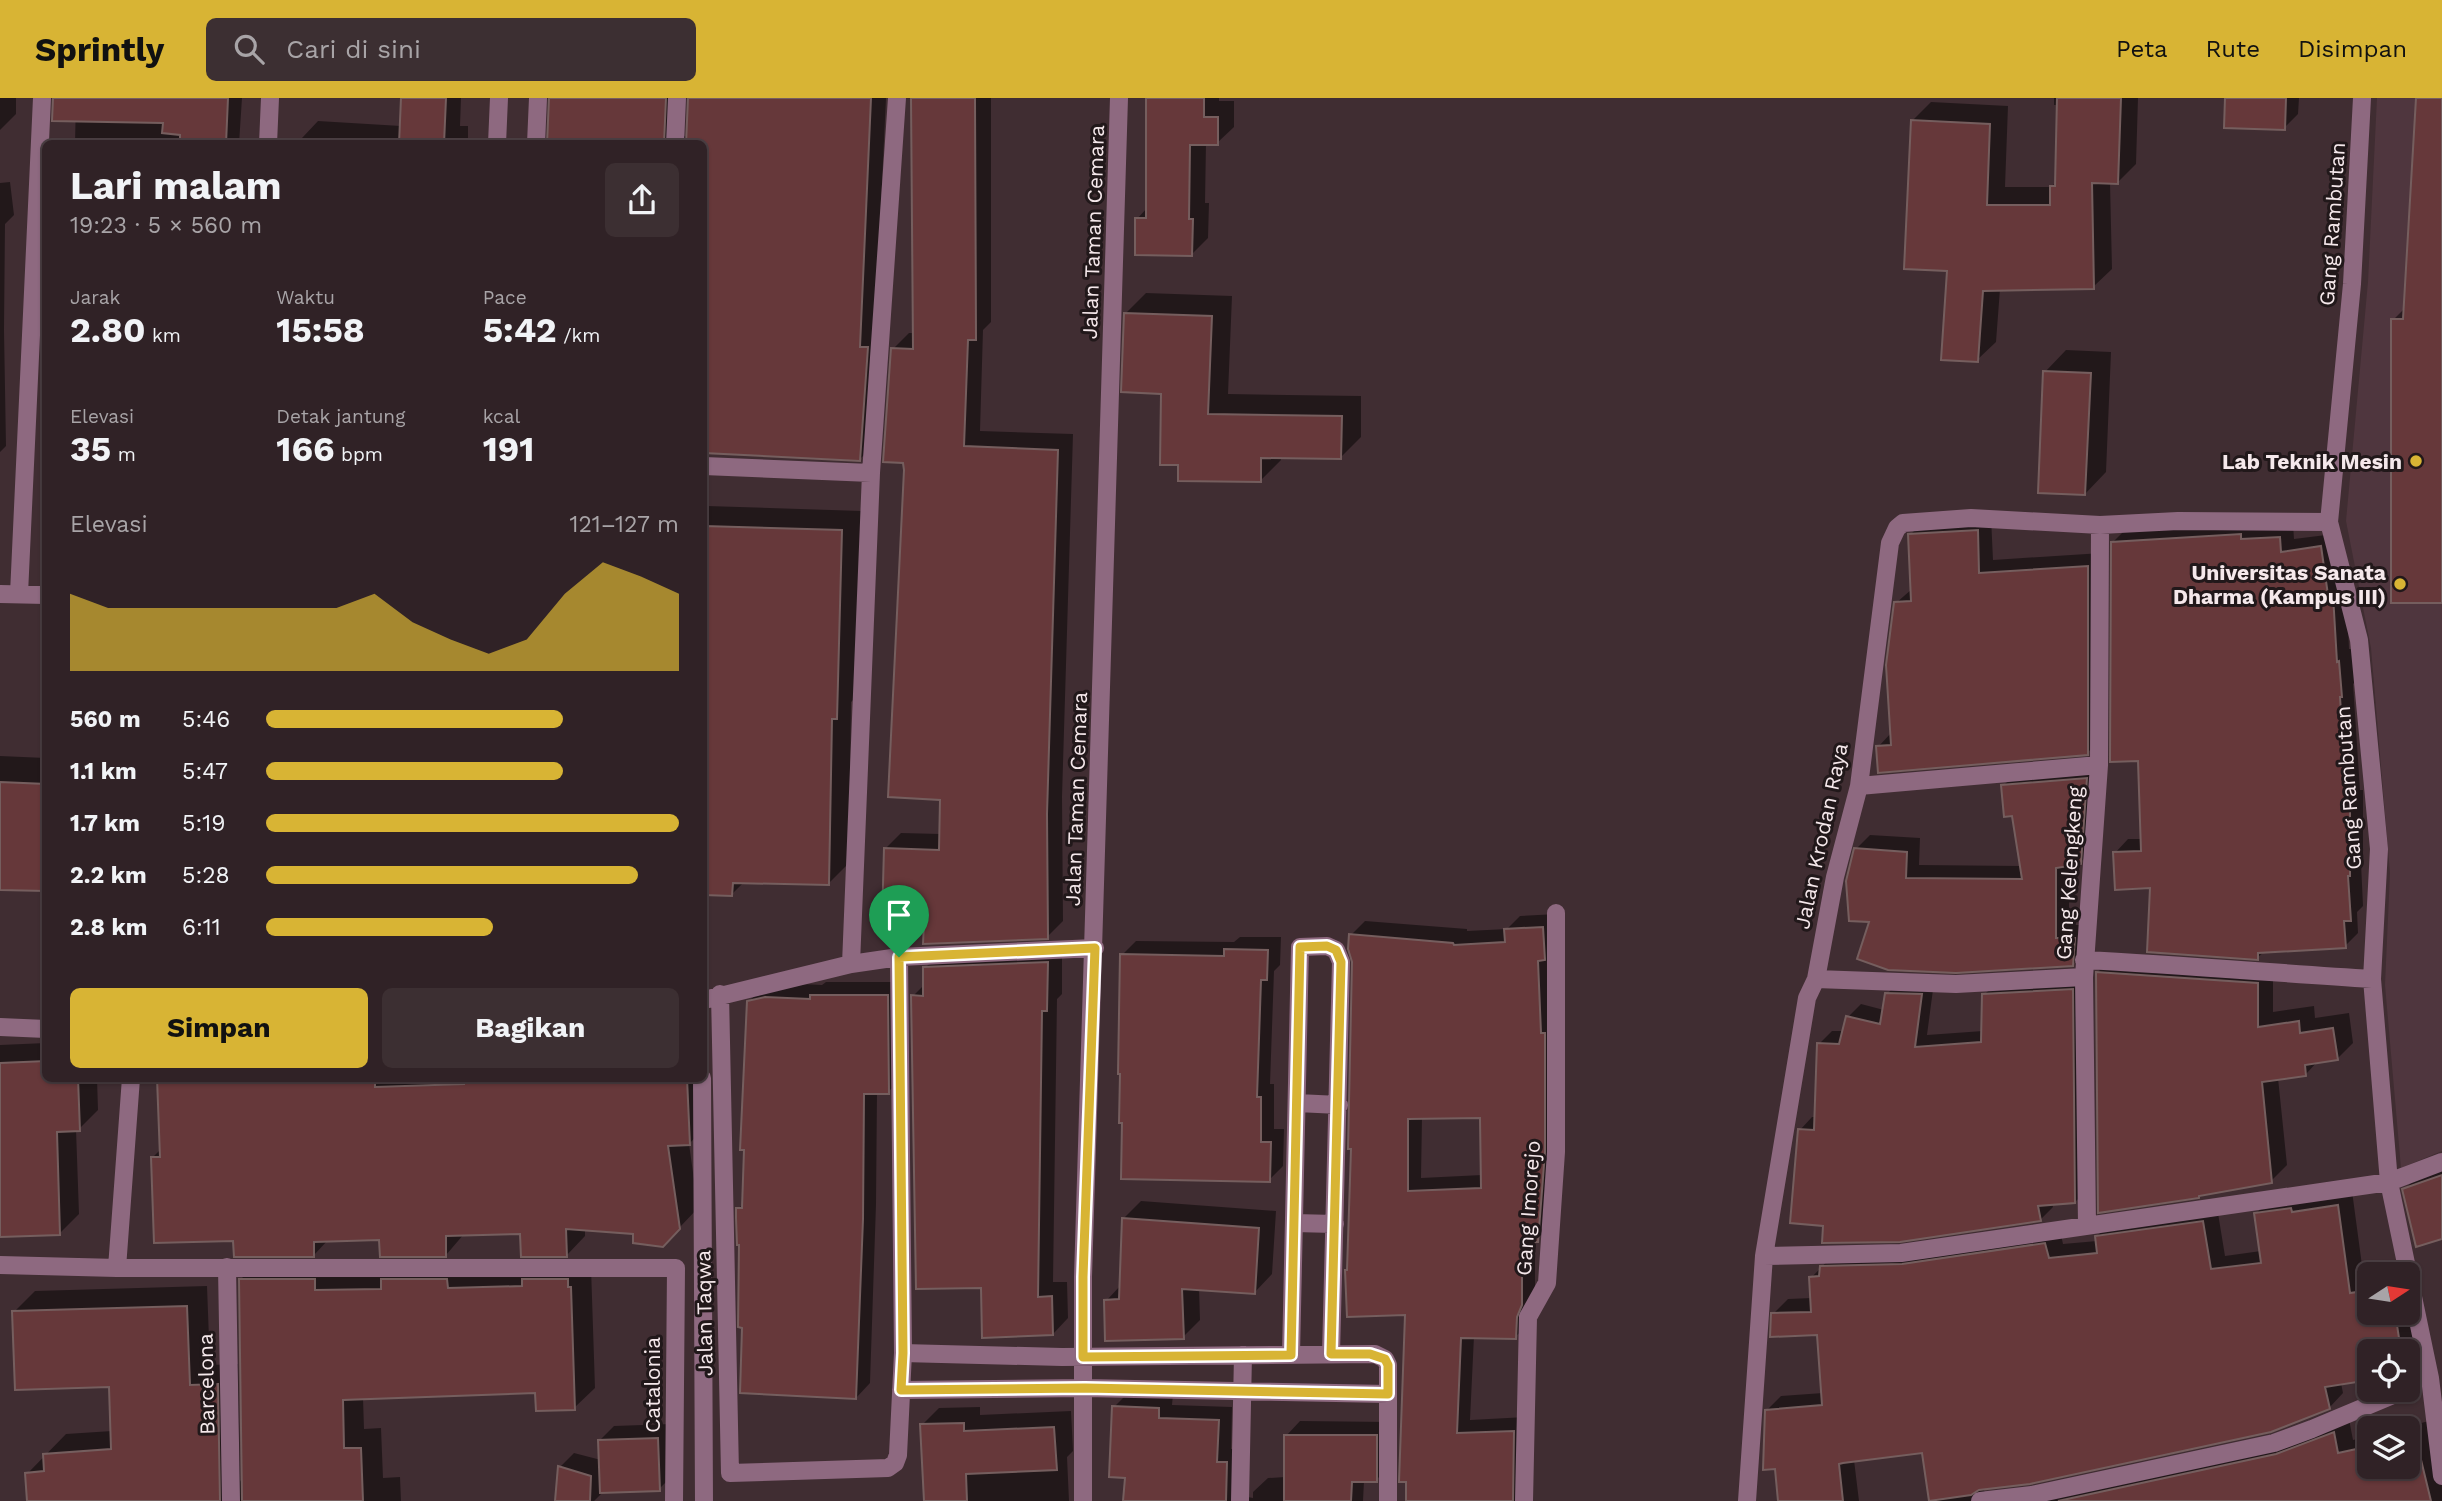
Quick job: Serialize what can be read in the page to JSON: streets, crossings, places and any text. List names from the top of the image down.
{
  "streets": {
    "street": [
      "Gang Rambutan",
      "Jalan Taman Cemara",
      "Jalan Krodan Raya",
      "Gang Kelengkeng",
      "Gang Imorejo",
      "Jalan Taqwa",
      "Barcelona",
      "Catalonia"
    ]
  },
  "crossings": [
    ["Gang Rambutan", "Jalan Krodan Raya"],
    ["Jalan Krodan Raya", "Gang Kelengkeng"],
    ["Barcelona", "Catalonia"]
  ],
  "places": ["Lab Teknik Mesin", "Universitas Sanata Dharma (Kampus III)"],
  "north": "right",
  "page": {
    "header": "Sprintly",
    "search": "Cari di sini",
    "nav": ["Peta", "Rute", "Disimpan"],
    "heading": ["Lari malam", "19:23 · 5 × 560 m"],
    "stats": [
      ["Jarak", "2.80 km"],
      ["Waktu", "15:58"],
      ["Pace", "5:42 /km"],
      ["Elevasi", "35 m"],
      ["Detak jantung", "166 bpm"],
      ["kcal", "191"]
    ],
    "chart": ["Elevasi", "121–127 m"],
    "list": [
      {
        "name": "560 m",
        "note": "5:46"
      },
      {
        "name": "1.1 km",
        "note": "5:47"
      },
      {
        "name": "1.7 km",
        "note": "5:19"
      },
      {
        "name": "2.2 km",
        "note": "5:28"
      },
      {
        "name": "2.8 km",
        "note": "6:11"
      }
    ],
    "buttons": ["Simpan", "Bagikan"]
  }
}
